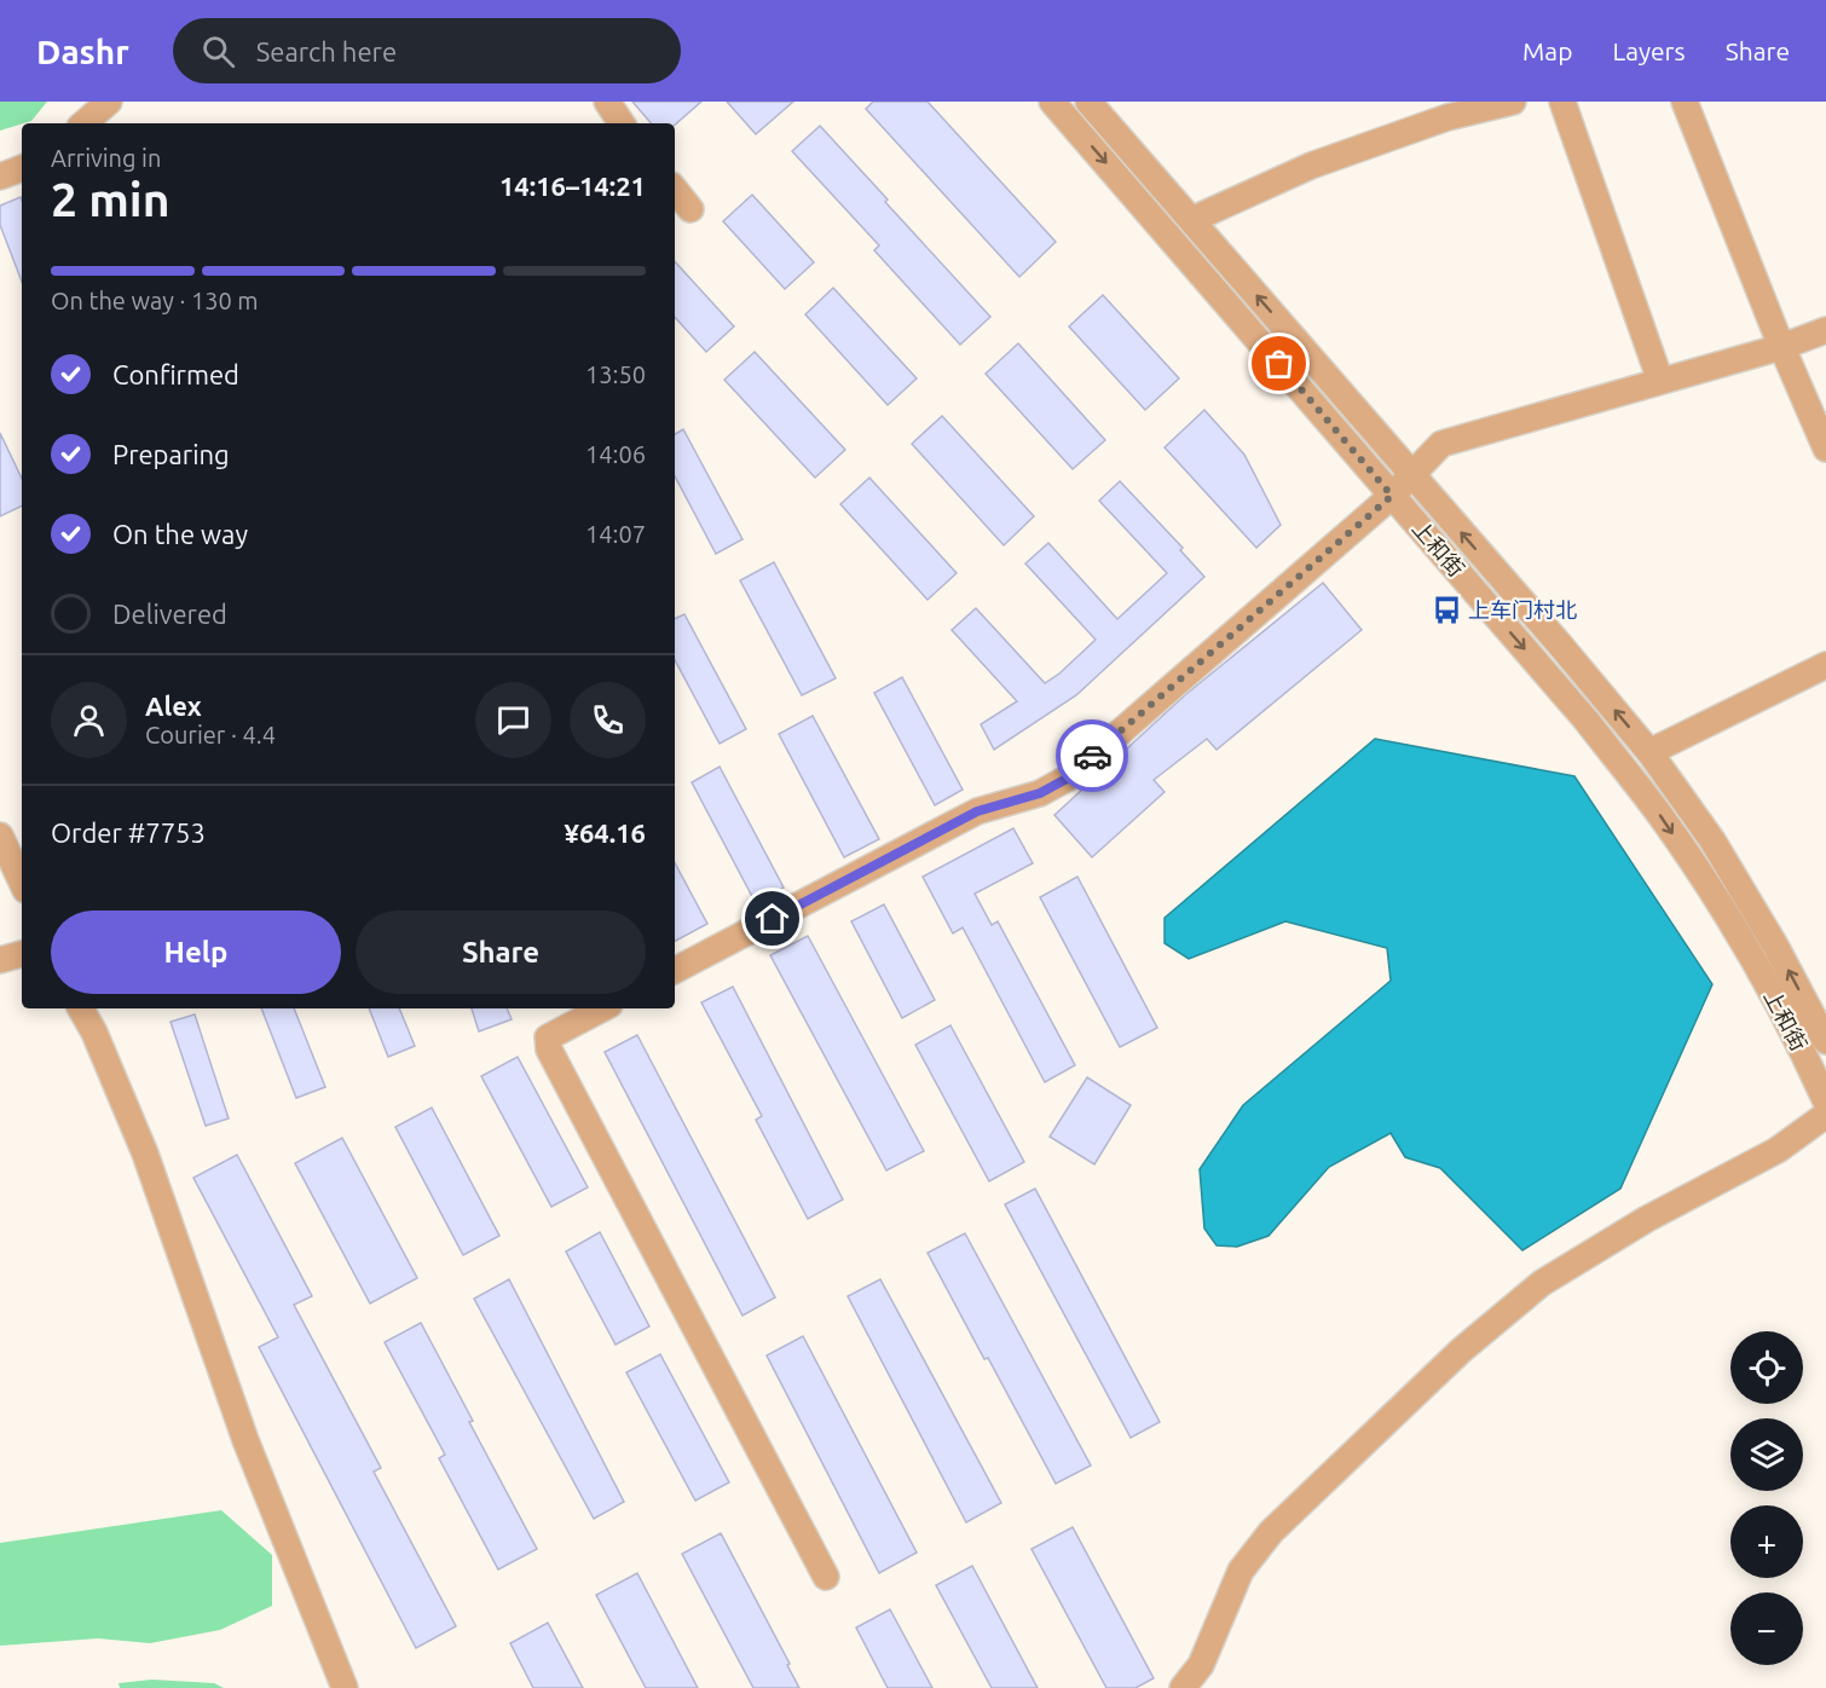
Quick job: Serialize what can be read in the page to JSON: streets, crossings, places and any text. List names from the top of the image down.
{
  "streets": {
    "street": ["上和街"]
  },
  "places": {
    "bus stop": ["上车门村北"]
  },
  "page": {
    "header": "Dashr",
    "search": "Search here",
    "nav": ["Map", "Layers", "Share"],
    "heading": ["2 min", "Arriving in", "14:16–14:21"],
    "panel": [
      "Alex",
      "Courier · 4.4",
      "Order #7753",
      "¥64.16"
    ],
    "bar": "On the way · 130 m",
    "list": [
      ["Confirmed", "13:50"],
      ["Preparing", "14:06"],
      ["On the way", "14:07"],
      "Delivered"
    ],
    "buttons": ["Help", "Share"],
    "map_buttons": ["+", "−"]
  }
}
